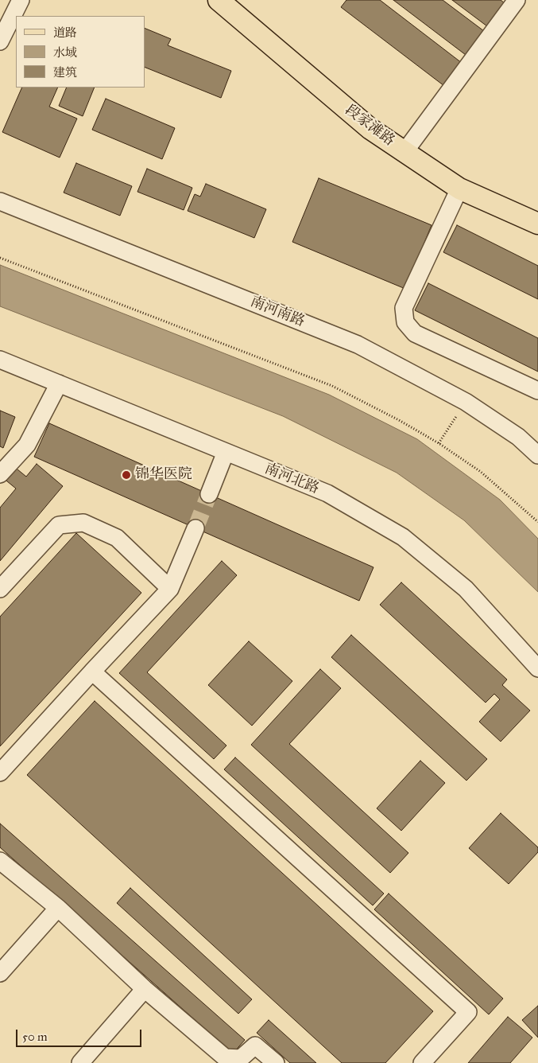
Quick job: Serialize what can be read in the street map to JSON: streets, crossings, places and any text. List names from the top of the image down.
{
  "streets": {
    "main road": ["段家滩路"],
    "street": ["南河南路", "南河北路"]
  },
  "places": ["锦华医院"],
  "legend": ["道路", "水域", "建筑"],
  "scale_bar": "50 m"
}
